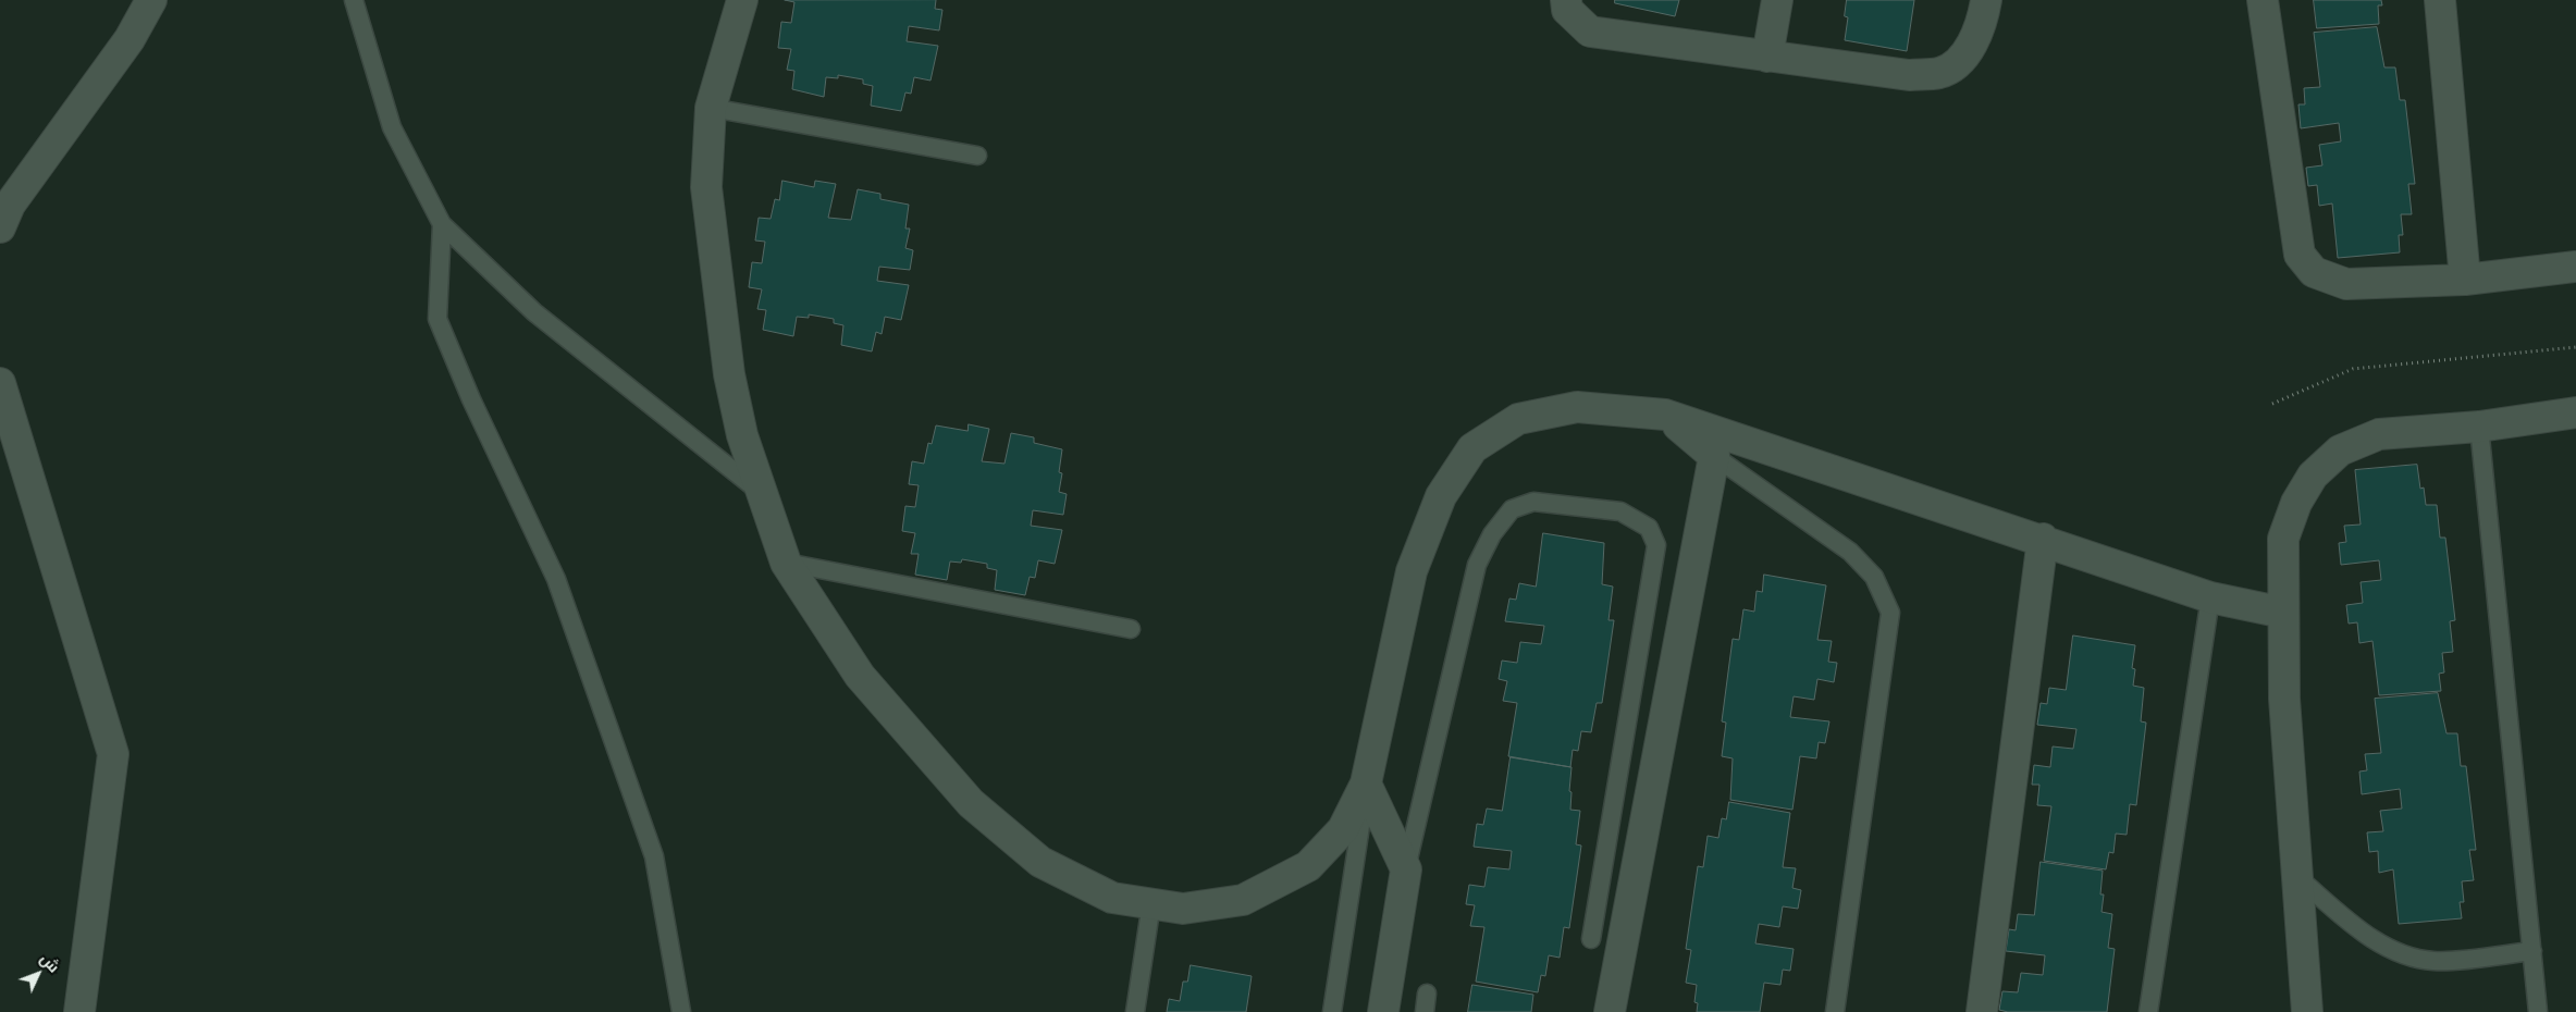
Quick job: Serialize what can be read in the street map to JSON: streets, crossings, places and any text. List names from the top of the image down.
{
  "north": "top right"
}
